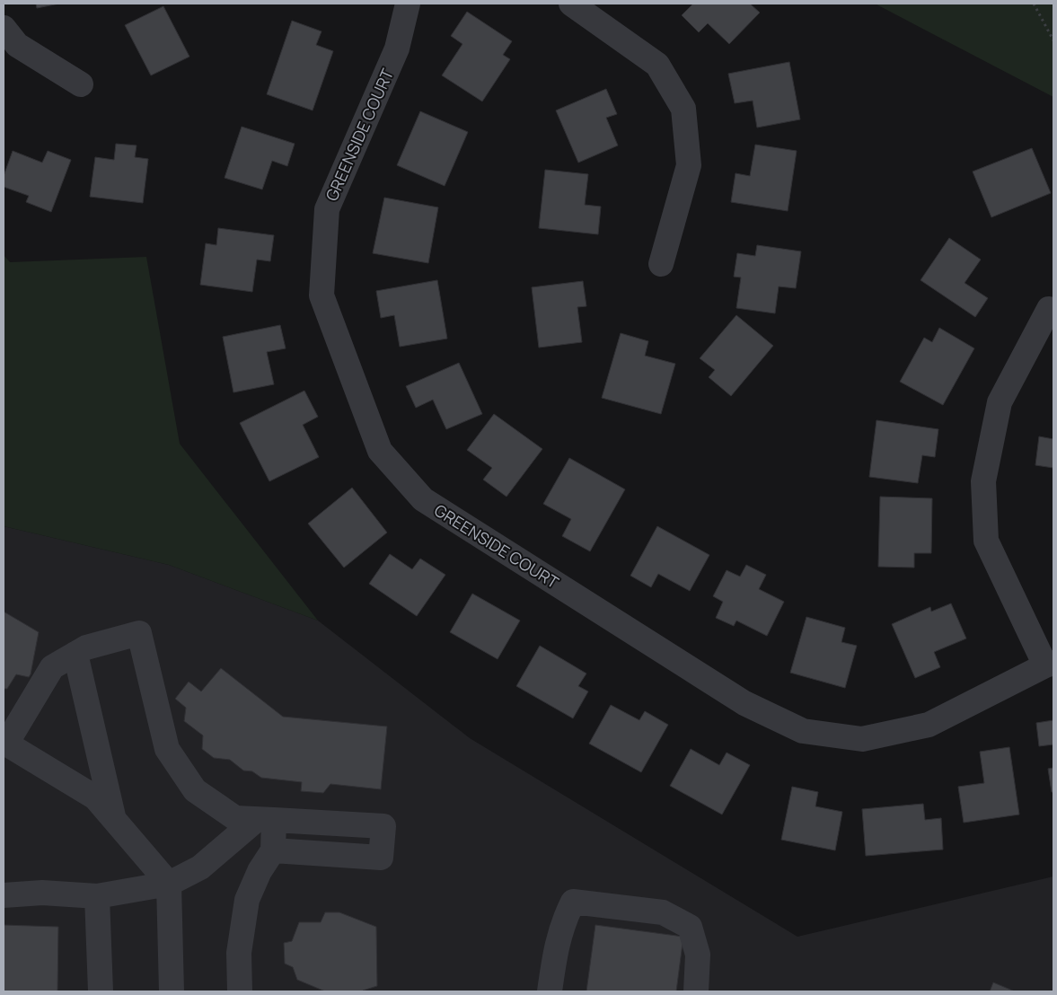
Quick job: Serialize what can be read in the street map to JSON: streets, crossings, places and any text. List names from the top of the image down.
{
  "streets": {
    "street": ["GREENSIDE COURT"]
  }
}
